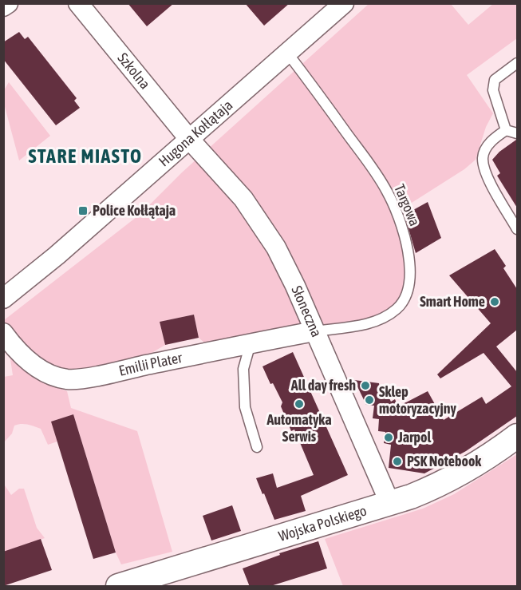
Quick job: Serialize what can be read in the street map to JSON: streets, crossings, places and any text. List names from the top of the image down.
{
  "streets": {
    "street": [
      "Szkolna",
      "Hugona Kołłątaja",
      "Słoneczna",
      "Emilii Plater",
      "Wojska Polskiego"
    ],
    "lane": ["Targowa"]
  },
  "crossings": [
    ["Szkolna", "Hugona Kołłątaja"],
    ["Szkolna", "Słoneczna"],
    ["Hugona Kołłątaja", "Targowa"],
    ["Hugona Kołłątaja", "Słoneczna"],
    ["Targowa", "Słoneczna"],
    ["Targowa", "Emilii Plater"],
    ["Słoneczna", "Emilii Plater"],
    ["Słoneczna", "Wojska Polskiego"]
  ],
  "districts": ["STARE MIASTO"],
  "places": {
    "transit": ["Police Kołłątaja"],
    "other": [
      "Smart Home",
      "All day fresh",
      "Sklep motoryzacyjny",
      "Automatyka Serwis",
      "Jarpol",
      "PSK Notebook"
    ]
  }
}
